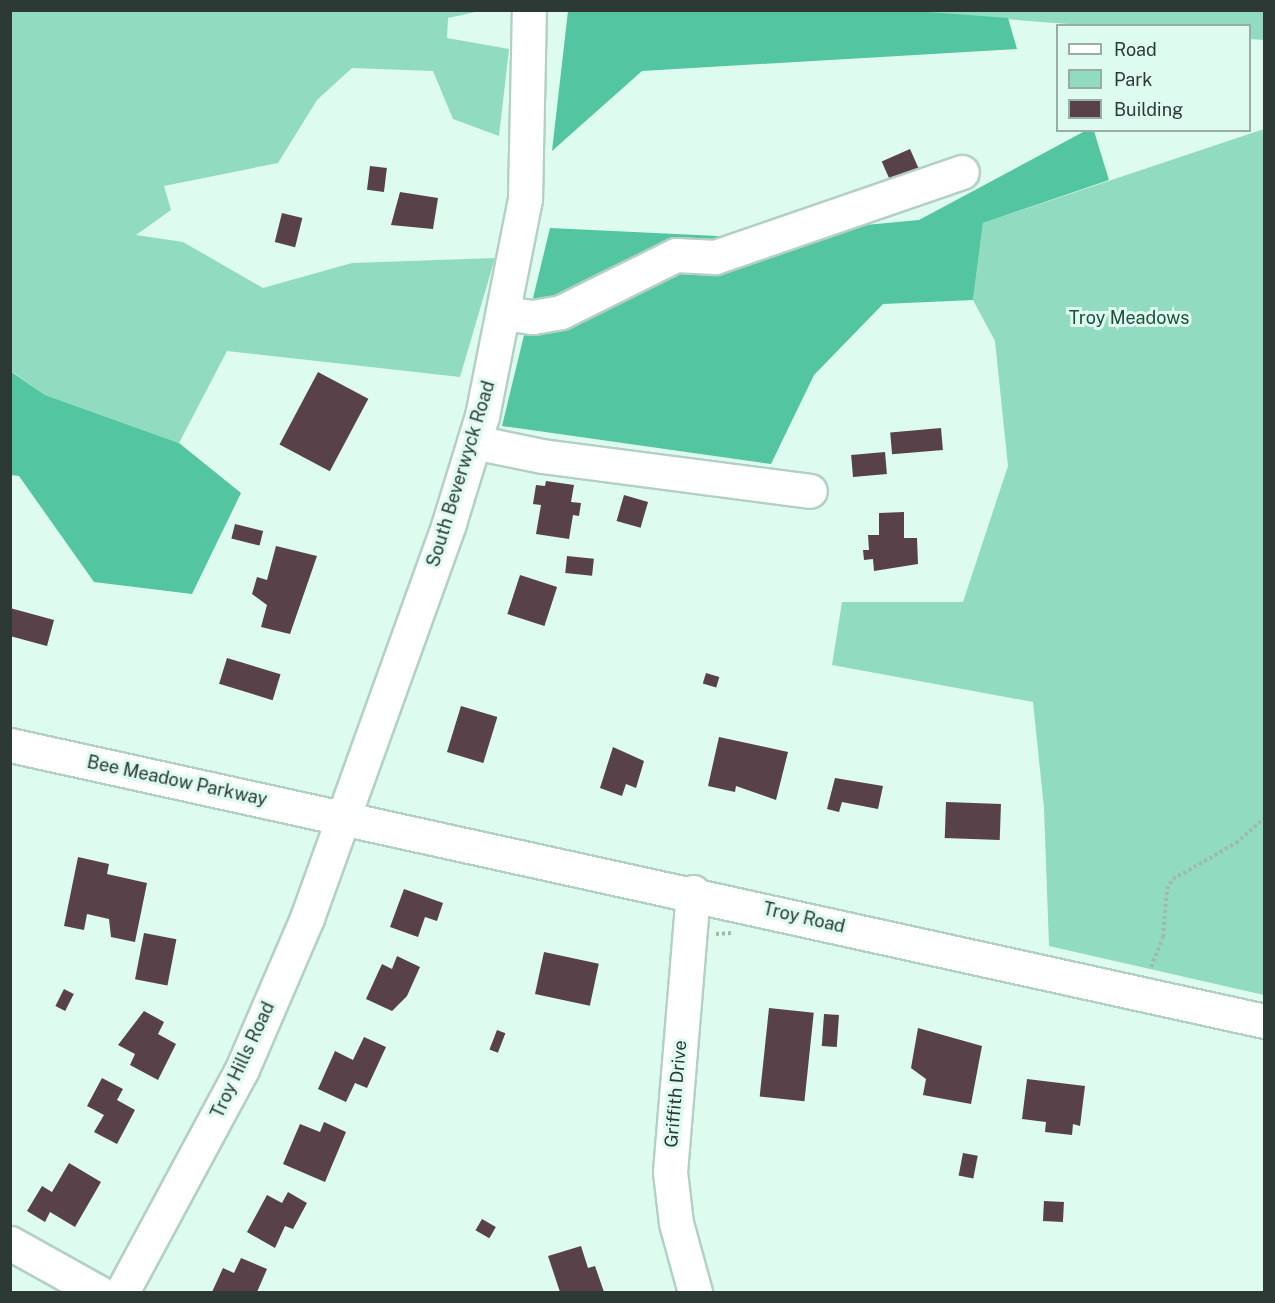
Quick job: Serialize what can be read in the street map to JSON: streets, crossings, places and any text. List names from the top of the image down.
{
  "streets": {
    "street": [
      "South Beverwyck Road",
      "Bee Meadow Parkway",
      "Troy Road",
      "Troy Hills Road",
      "Griffith Drive"
    ]
  },
  "crossings": [
    ["South Beverwyck Road", "Bee Meadow Parkway"],
    ["South Beverwyck Road", "Troy Road"],
    ["South Beverwyck Road", "Troy Hills Road"],
    ["Bee Meadow Parkway", "Troy Road"],
    ["Bee Meadow Parkway", "Troy Hills Road"],
    ["Troy Road", "Troy Hills Road"],
    ["Troy Road", "Griffith Drive"]
  ],
  "parks": ["Troy Meadows"],
  "legend": ["Road", "Park", "Building"]
}
